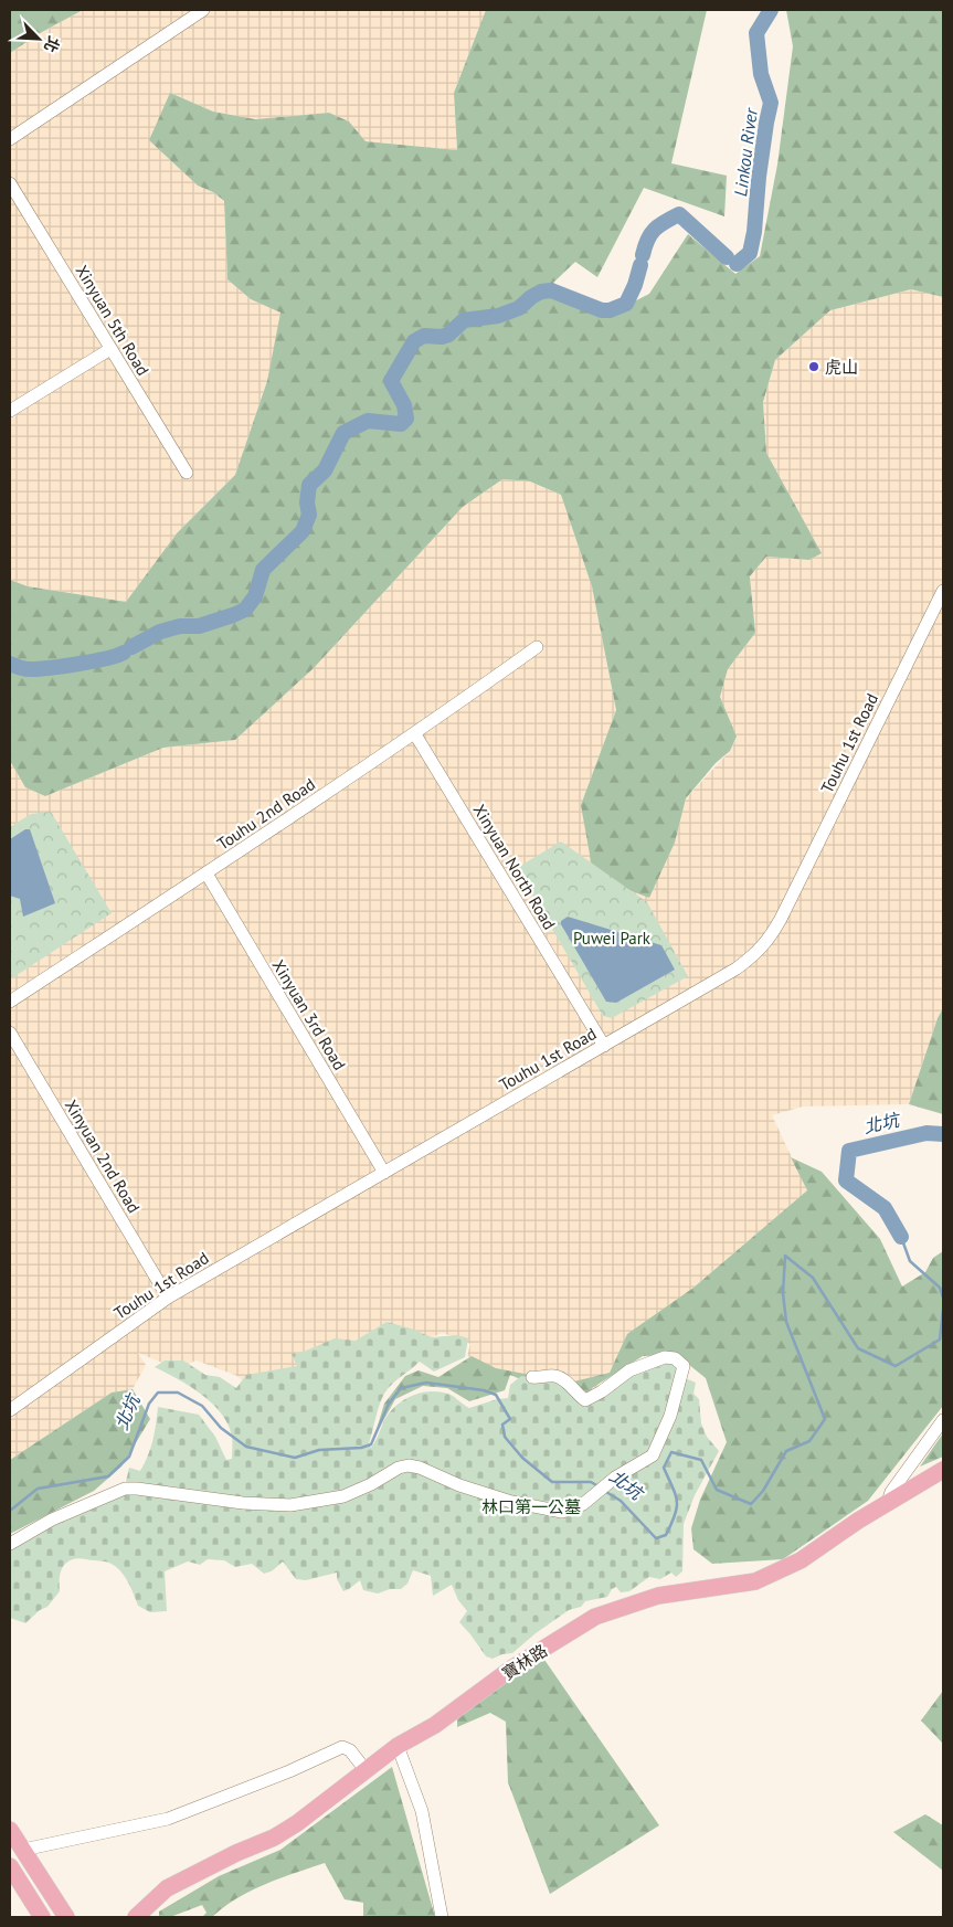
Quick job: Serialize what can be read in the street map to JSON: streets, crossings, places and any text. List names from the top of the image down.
{
  "streets": {
    "main road": ["寶林路"],
    "street": [
      "Xinyuan 5th Road",
      "Touhu 1st Road",
      "Touhu 2nd Road",
      "Xinyuan North Road",
      "Xinyuan 3rd Road",
      "Xinyuan 2nd Road"
    ]
  },
  "crossings": [
    ["Touhu 1st Road", "Xinyuan North Road"],
    ["Touhu 1st Road", "Xinyuan 3rd Road"],
    ["Touhu 1st Road", "Xinyuan 2nd Road"],
    ["Touhu 2nd Road", "Xinyuan North Road"],
    ["Touhu 2nd Road", "Xinyuan 3rd Road"]
  ],
  "water": ["Linkou River", "北坑"],
  "parks": ["Puwei Park", "林口第一公墓"],
  "places": ["虎山"],
  "north": "bottom right"
}
